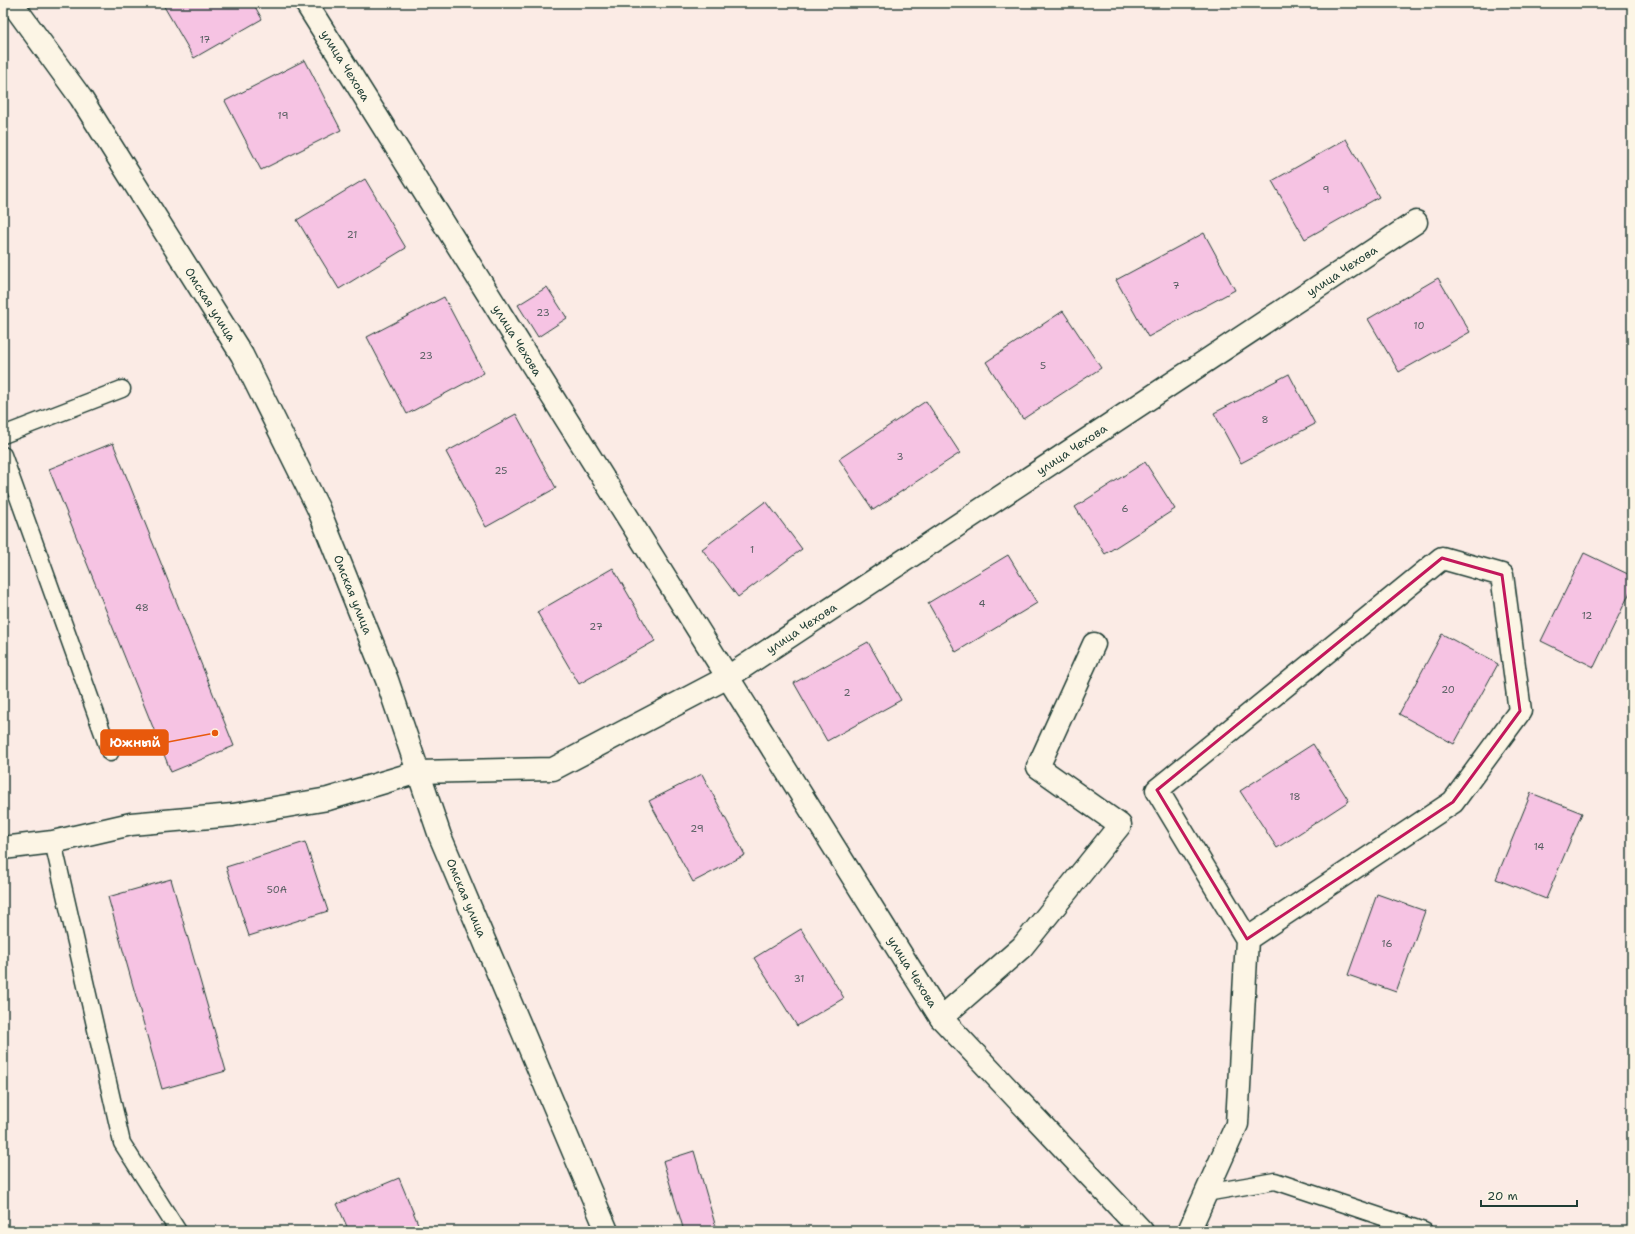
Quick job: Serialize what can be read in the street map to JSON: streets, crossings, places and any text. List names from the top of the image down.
{
  "streets": {
    "street": ["улица Чехова", "Омская улица"]
  },
  "places": ["Южный"],
  "house_numbers": [
    "17",
    "19",
    "9",
    "21",
    "7",
    "23",
    "10",
    "23",
    "5",
    "8",
    "3",
    "25",
    "6",
    "1",
    "4",
    "48",
    "12",
    "27",
    "20",
    "2",
    "18",
    "29",
    "14",
    "50А",
    "16",
    "31"
  ],
  "scale_bar": "20 m"
}
